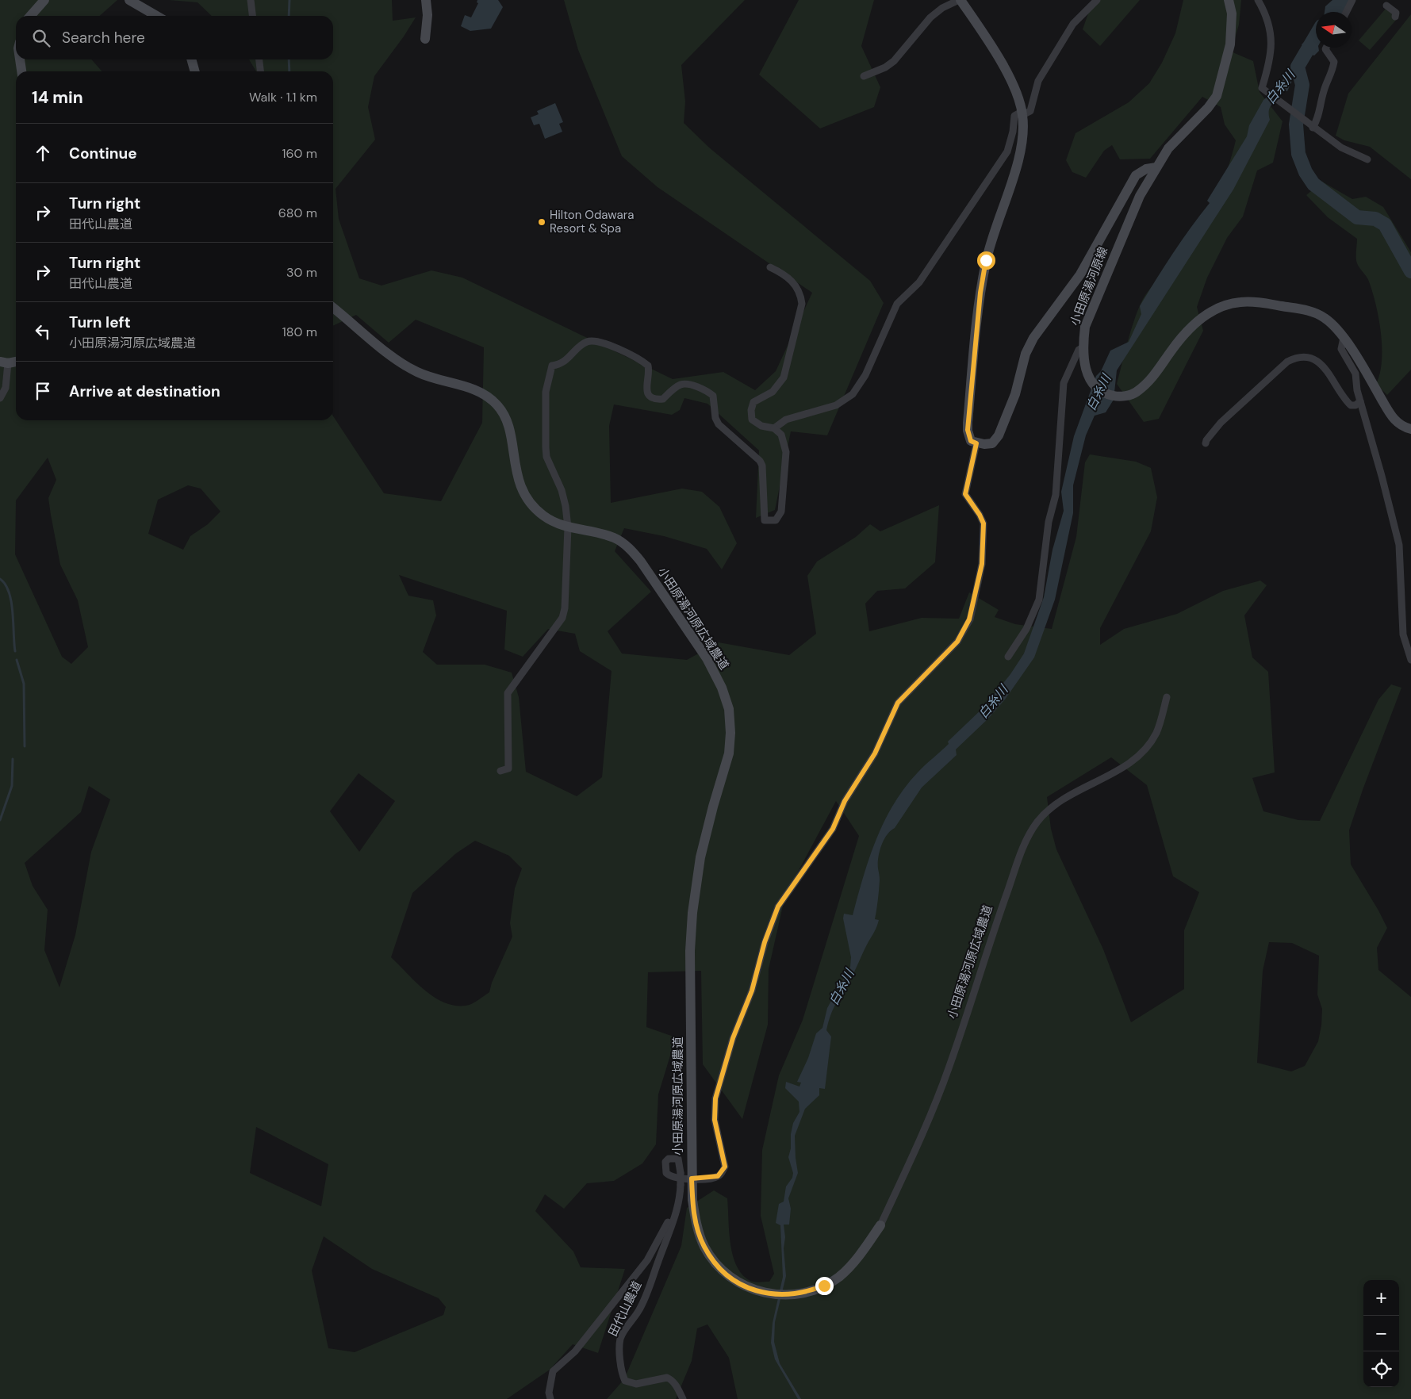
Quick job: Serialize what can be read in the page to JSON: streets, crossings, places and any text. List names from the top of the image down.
{
  "streets": {
    "street": ["小田原湯河原線", "小田原湯河原広域農道", "田代山農道"]
  },
  "crossings": [
    ["小田原湯河原広域農道", "田代山農道"]
  ],
  "water": ["白糸川"],
  "places": ["Hilton Odawara Resort & Spa"],
  "north": "left",
  "page": {
    "search": "Search here",
    "heading": ["14 min", "Walk · 1.1 km"],
    "list": [
      ["Continue", "160 m"],
      ["Turn right", "田代山農道", "680 m"],
      ["Turn right", "田代山農道", "30 m"],
      ["Turn left", "小田原湯河原広域農道", "180 m"],
      "Arrive at destination"
    ],
    "map_buttons": ["+", "−"]
  }
}
